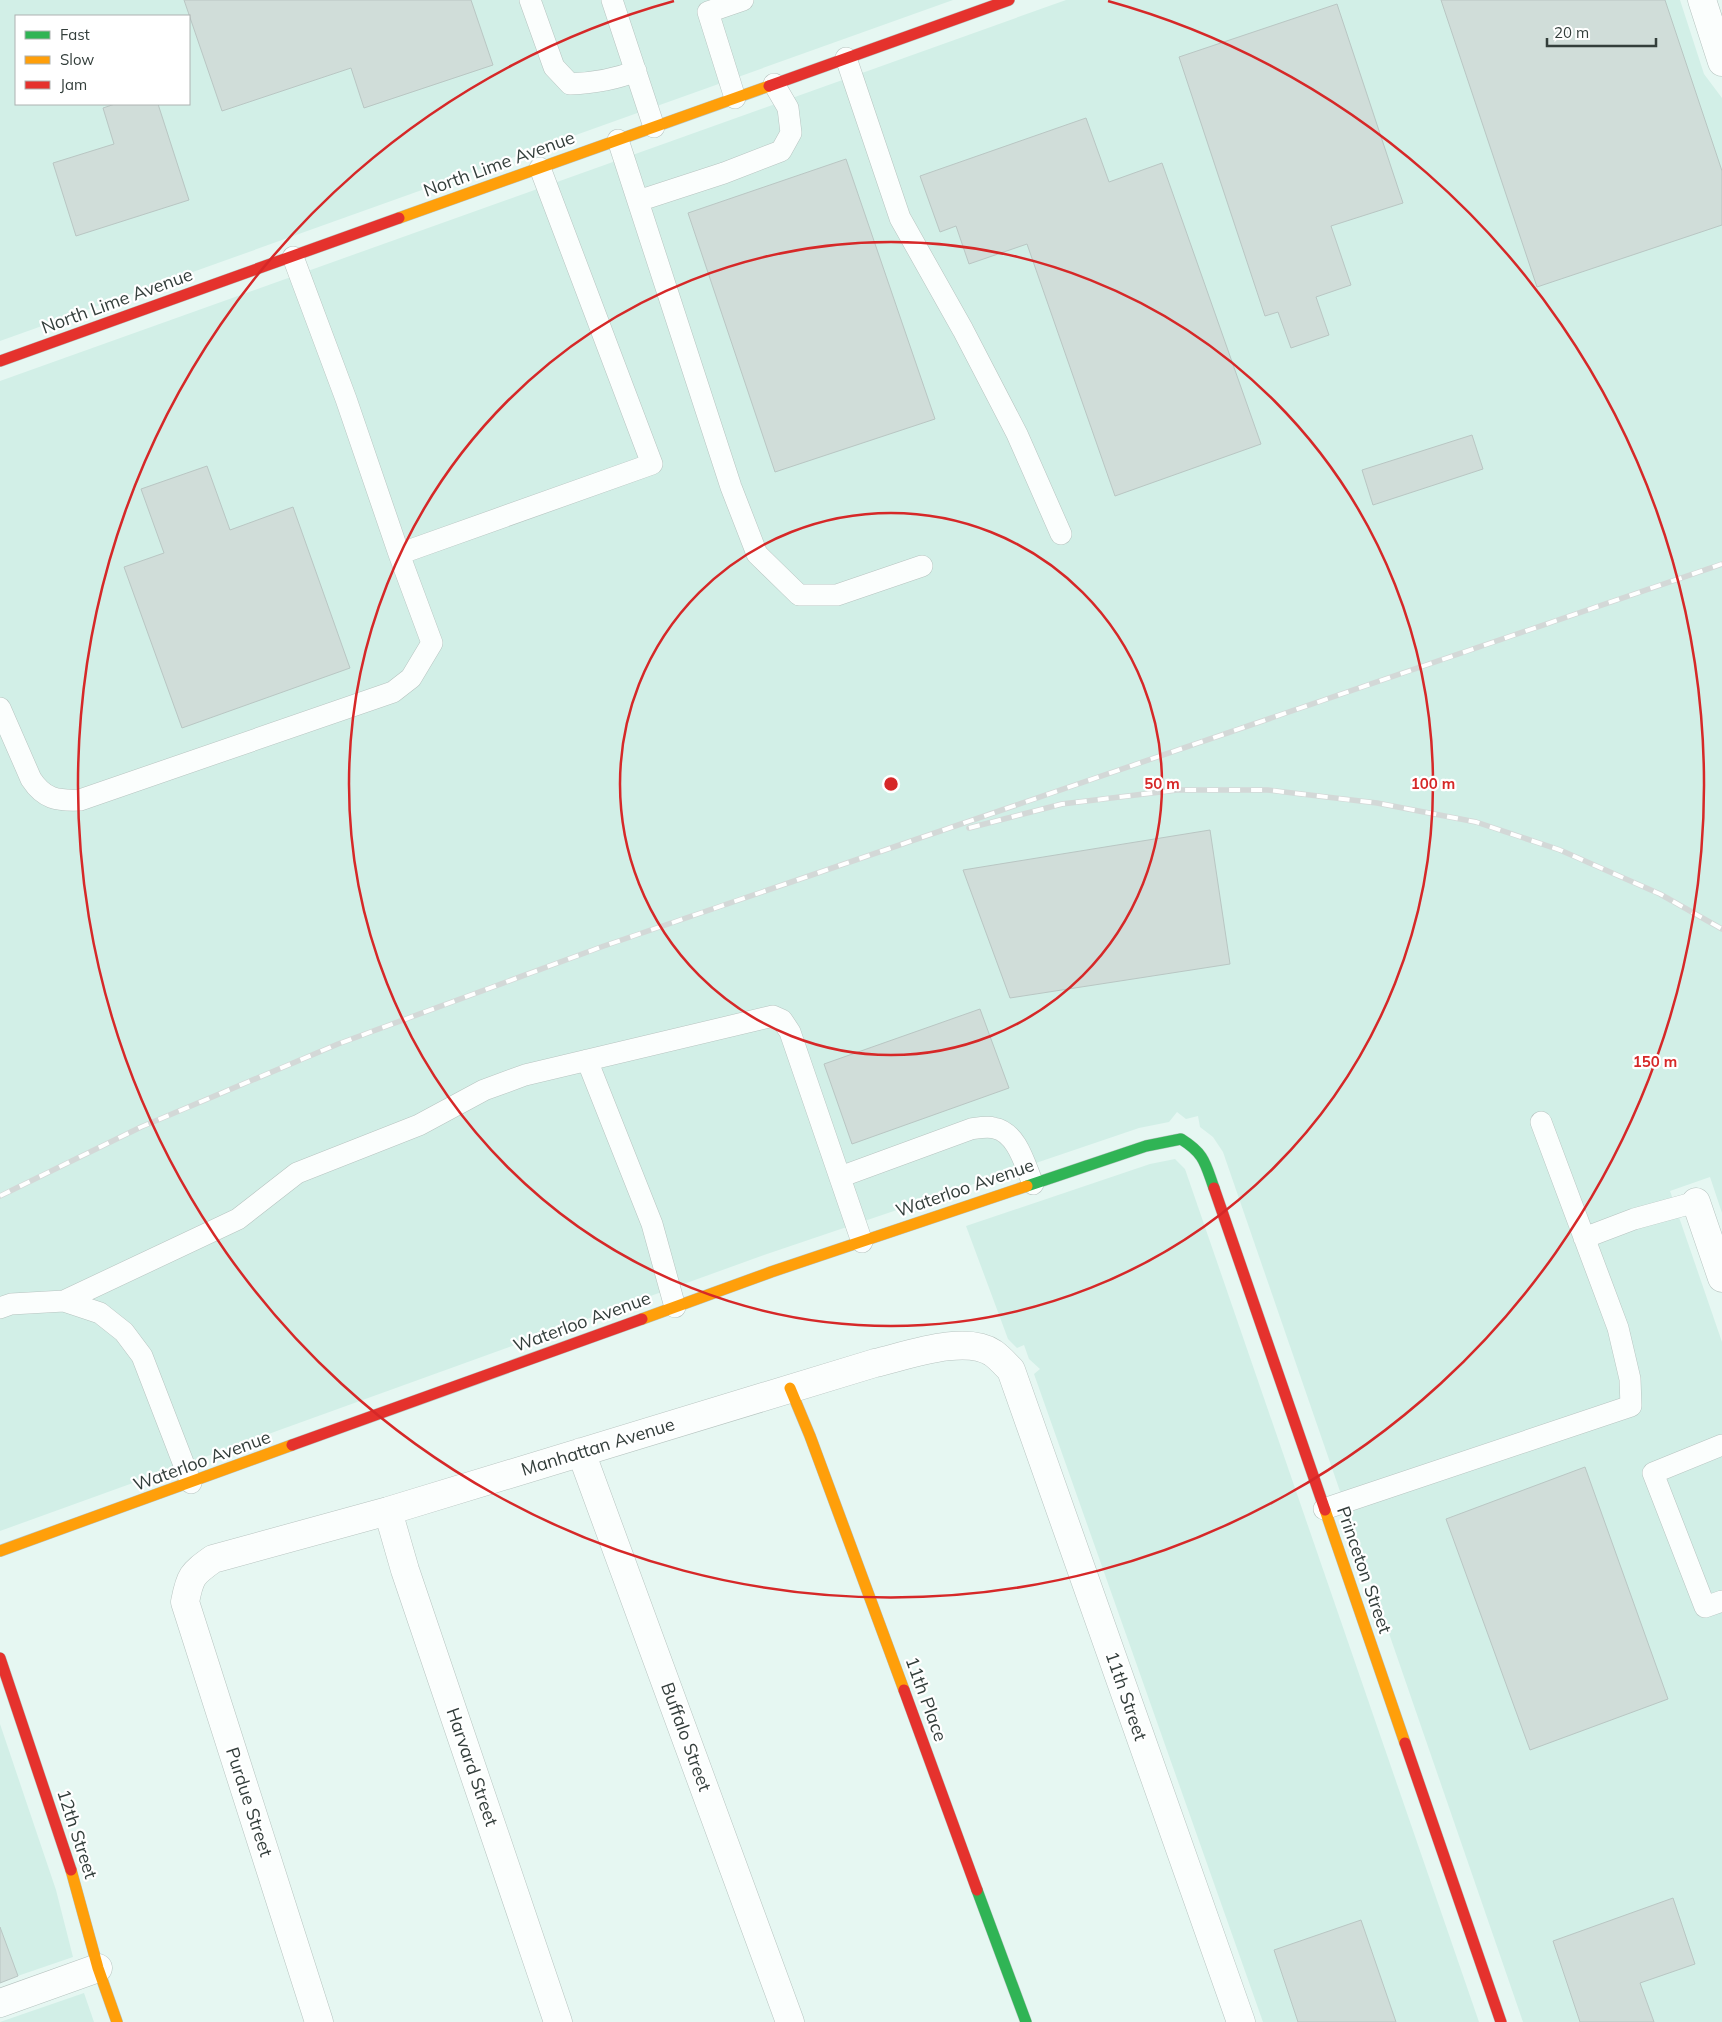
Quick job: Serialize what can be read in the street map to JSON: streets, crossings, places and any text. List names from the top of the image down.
{
  "streets": {
    "street": [
      "North Lime Avenue",
      "Waterloo Avenue",
      "Manhattan Avenue",
      "Princeton Street",
      "11th Street",
      "11th Place",
      "Buffalo Street",
      "Harvard Street",
      "Purdue Street",
      "12th Street"
    ]
  },
  "crossings": [
    ["Waterloo Avenue", "Princeton Street"],
    ["Manhattan Avenue", "11th Street"],
    ["Manhattan Avenue", "11th Place"],
    ["Manhattan Avenue", "Buffalo Street"],
    ["Manhattan Avenue", "Harvard Street"],
    ["Manhattan Avenue", "Purdue Street"]
  ],
  "legend": ["Fast", "Slow", "Jam"],
  "scale_bar": "20 m",
  "rings": ["50 m", "100 m", "150 m"]
}
